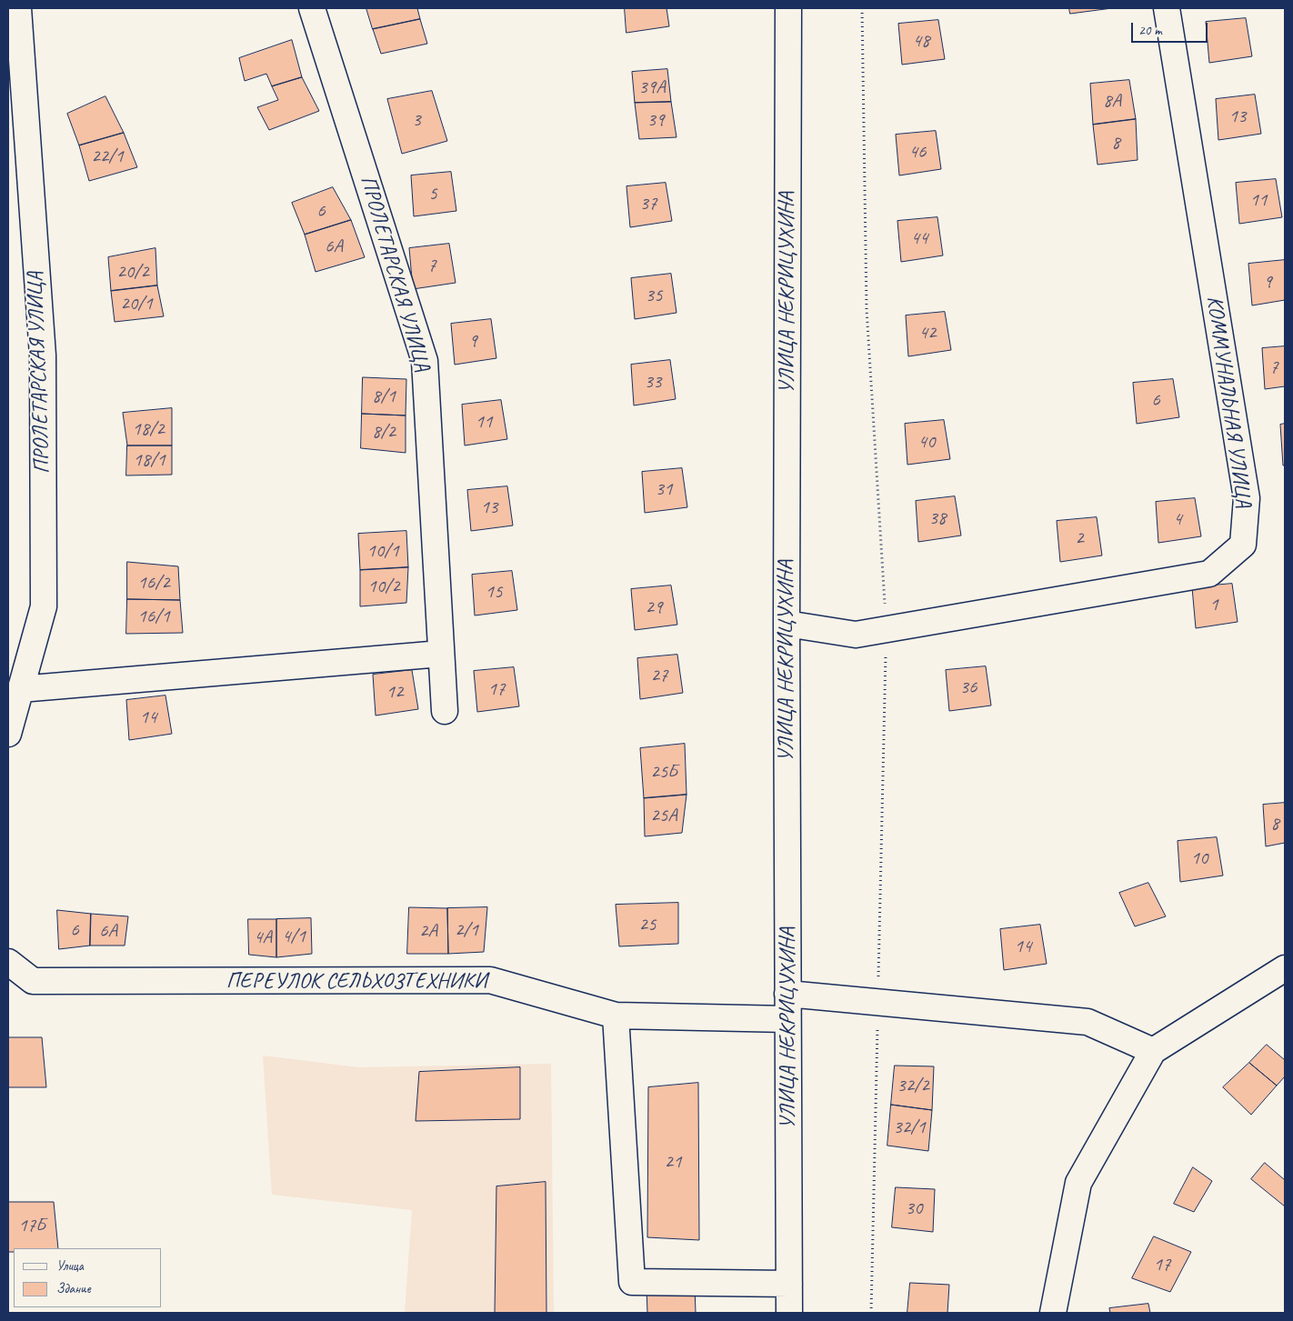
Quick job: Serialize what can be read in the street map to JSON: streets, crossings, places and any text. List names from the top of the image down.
{
  "streets": {
    "street": [
      "ПРОЛЕТАРСКАЯ УЛИЦА",
      "УЛИЦА НЕКРИЦУХИНА",
      "КОММУНАЛЬНАЯ УЛИЦА",
      "ПЕРЕУЛОК СЕЛЬХОЗТЕХНИКИ"
    ]
  },
  "crossings": [
    ["УЛИЦА НЕКРИЦУХИНА", "КОММУНАЛЬНАЯ УЛИЦА"],
    ["УЛИЦА НЕКРИЦУХИНА", "ПЕРЕУЛОК СЕЛЬХОЗТЕХНИКИ"]
  ],
  "house_numbers": [
    "48",
    "39А",
    "8А",
    "13",
    "3",
    "39",
    "8",
    "46",
    "22/1",
    "5",
    "11",
    "37",
    "6",
    "44",
    "6А",
    "7",
    "20/2",
    "9",
    "35",
    "20/1",
    "42",
    "9",
    "7",
    "33",
    "8/1",
    "6",
    "11",
    "18/2",
    "8/2",
    "40",
    "18/1",
    "31",
    "13",
    "38",
    "4",
    "2",
    "10/1",
    "16/2",
    "10/2",
    "15",
    "1",
    "29",
    "16/1",
    "27",
    "36",
    "17",
    "12",
    "14",
    "25Б",
    "25А",
    "8",
    "10",
    "25",
    "6",
    "2/1",
    "6А",
    "2А",
    "4/1",
    "4А",
    "14",
    "32/2",
    "32/1",
    "21",
    "30",
    "17Б",
    "17"
  ],
  "legend": ["Улица", "Здание"],
  "scale_bar": "20 m"
}
